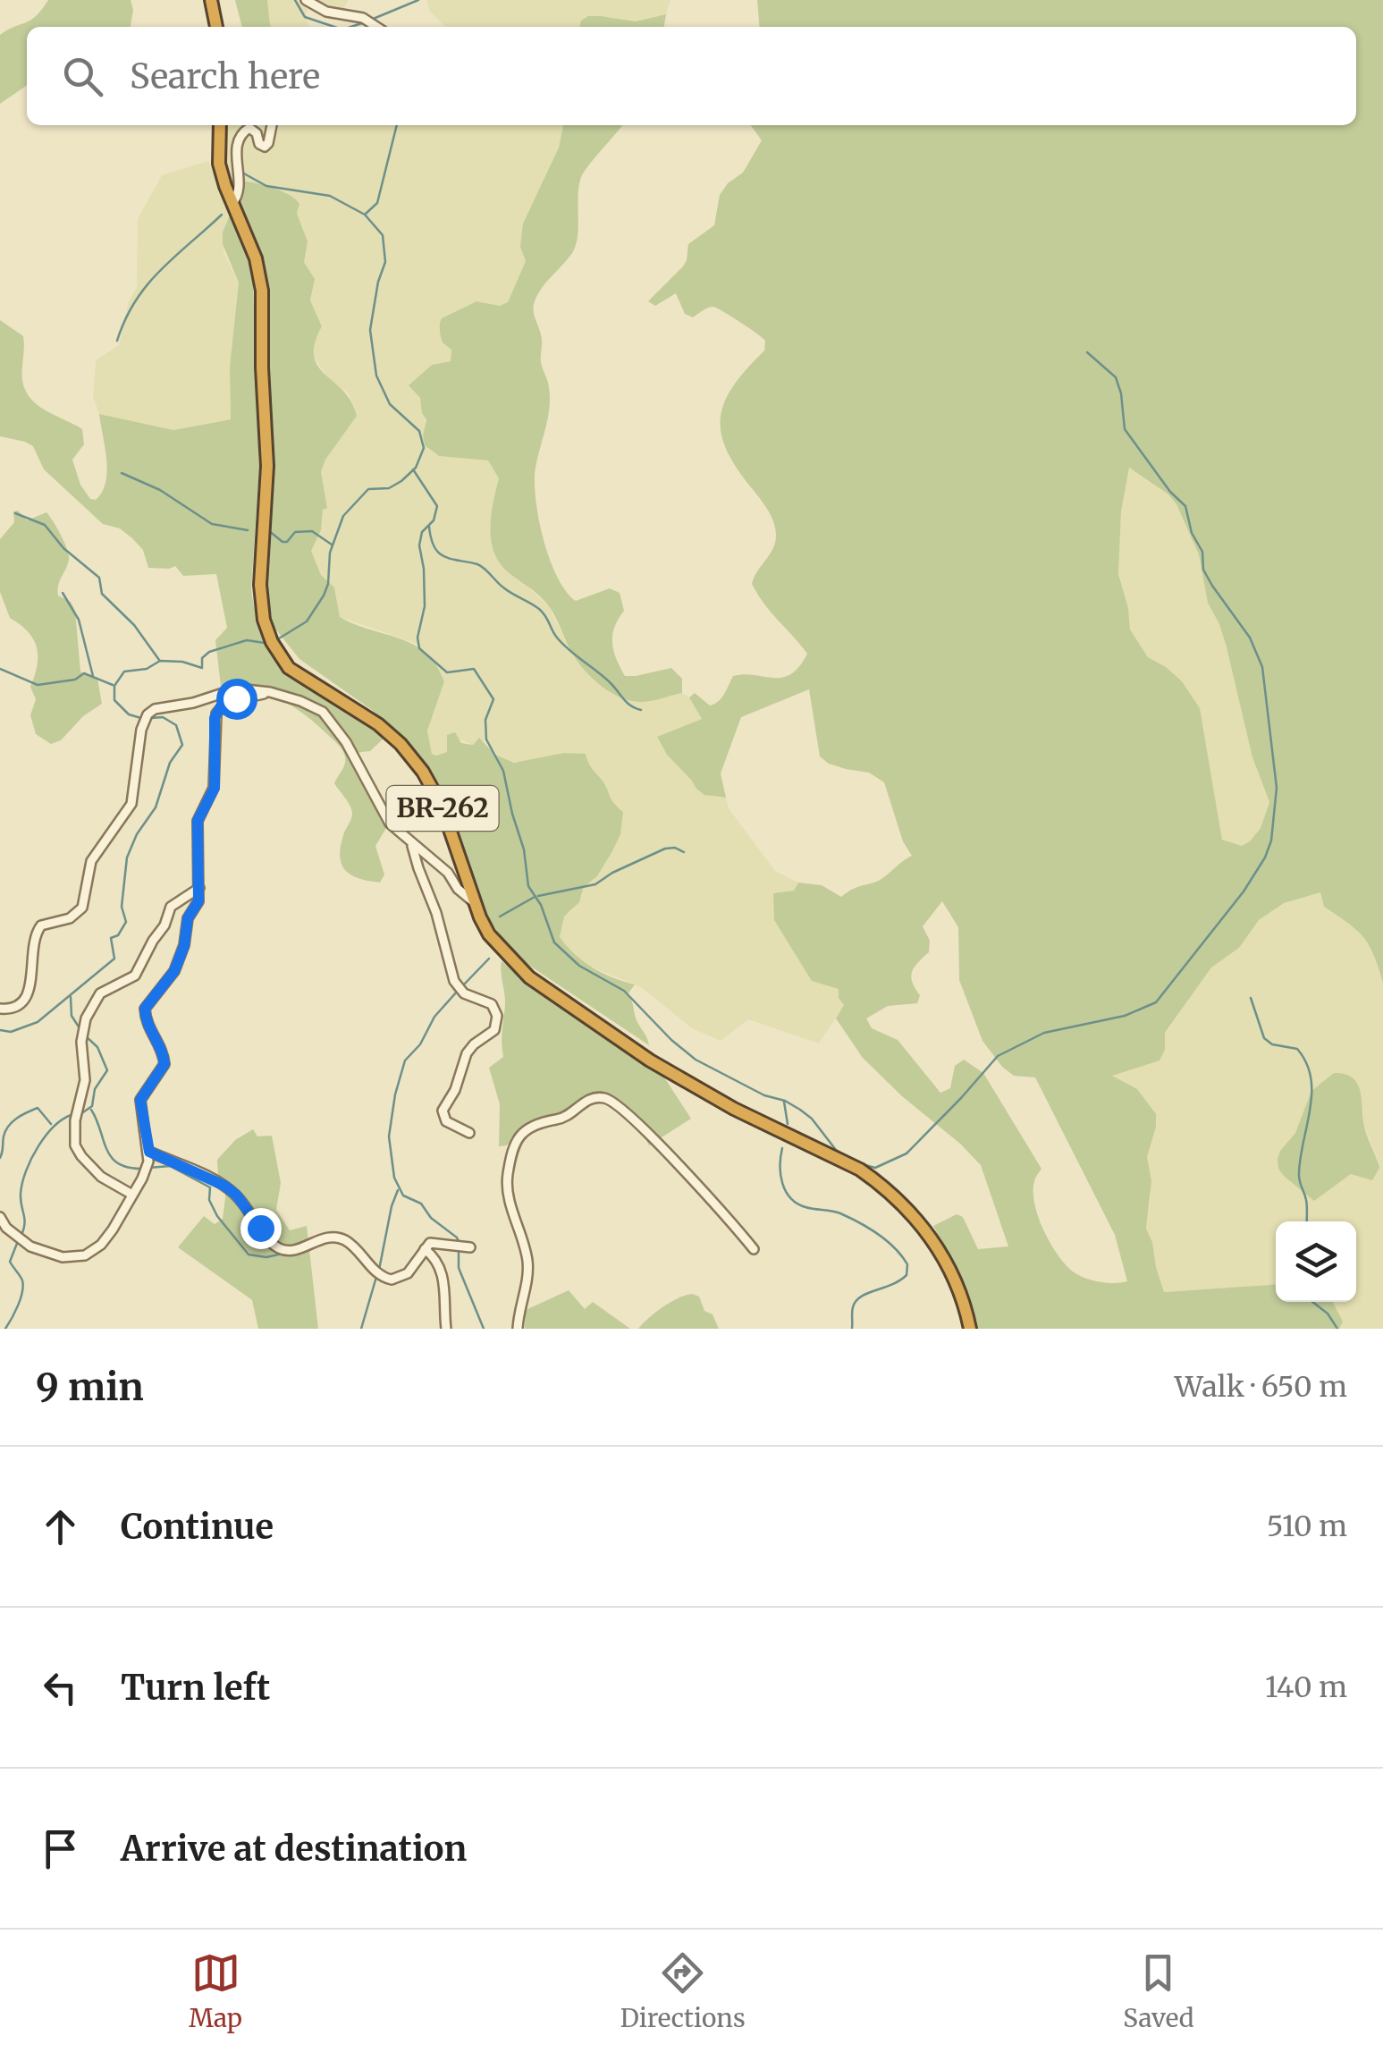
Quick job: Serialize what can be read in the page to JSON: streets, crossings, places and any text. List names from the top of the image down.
{
  "streets": {
    "highway": ["BR-262"]
  },
  "page": {
    "search": "Search here",
    "heading": ["9 min", "Walk · 650 m"],
    "list": [
      ["Continue", "510 m"],
      ["Turn left", "140 m"],
      "Arrive at destination"
    ],
    "nav": ["Map", "Directions", "Saved"]
  }
}
